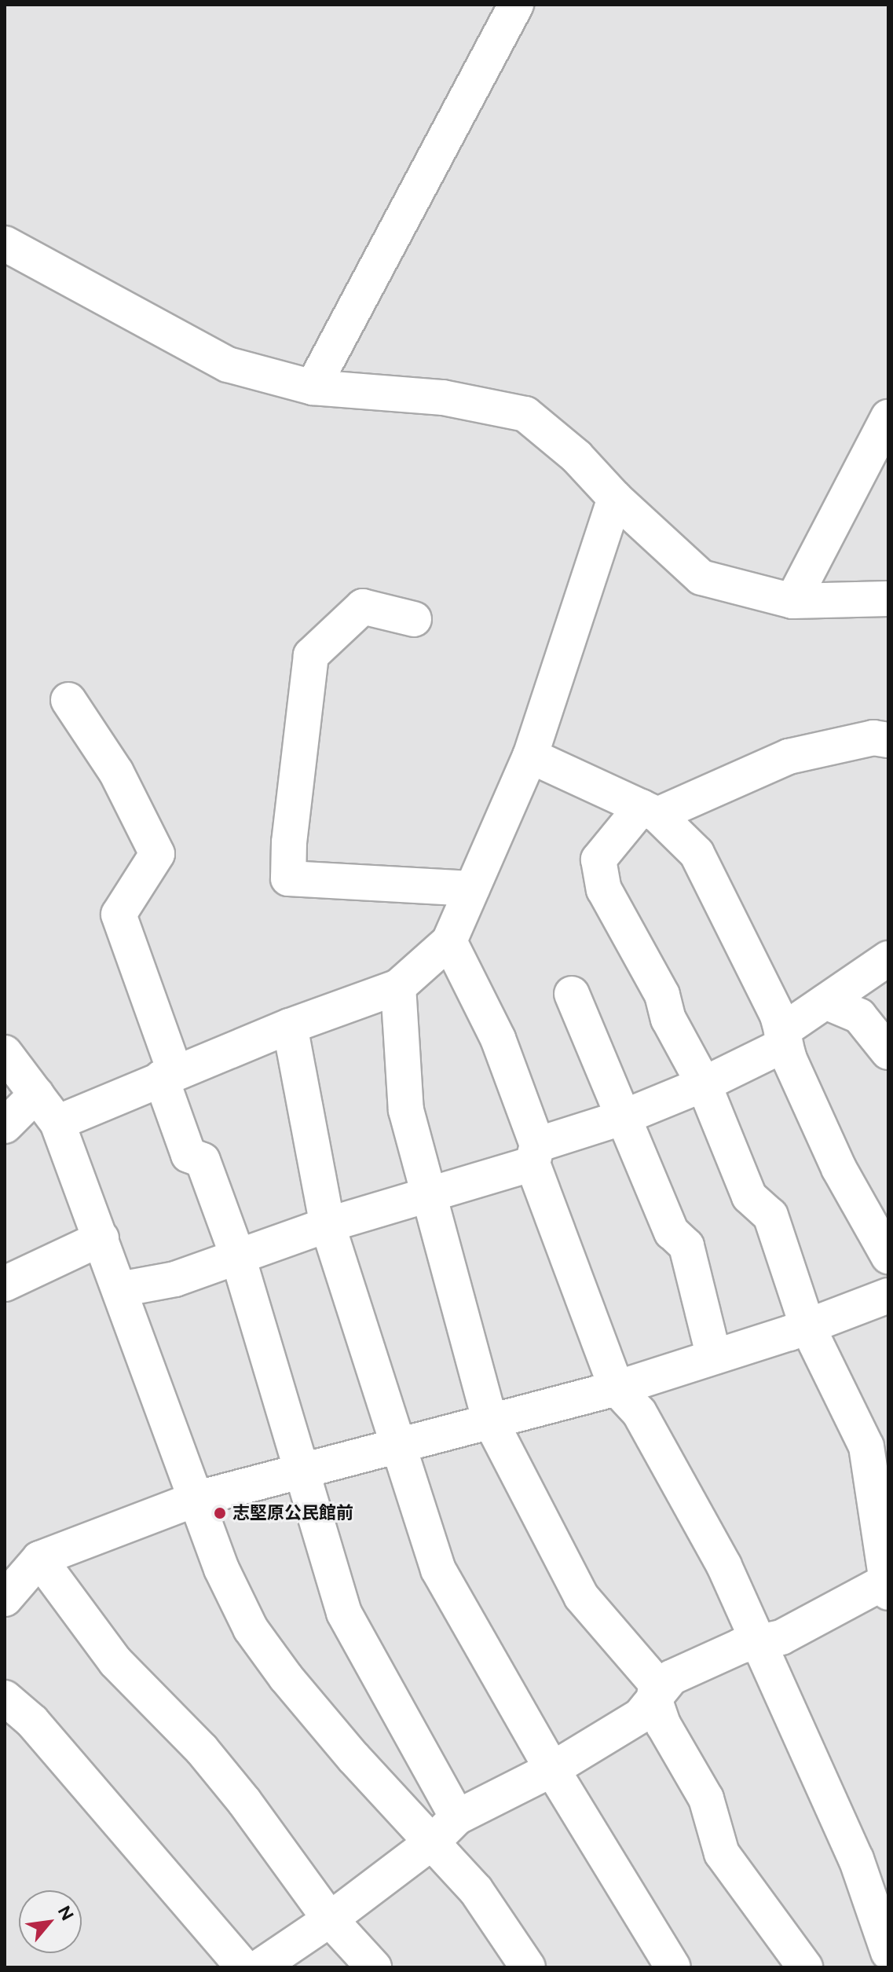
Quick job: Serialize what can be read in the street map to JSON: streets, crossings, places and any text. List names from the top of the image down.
{
  "places": ["志堅原公民館前"],
  "north": "top right"
}
